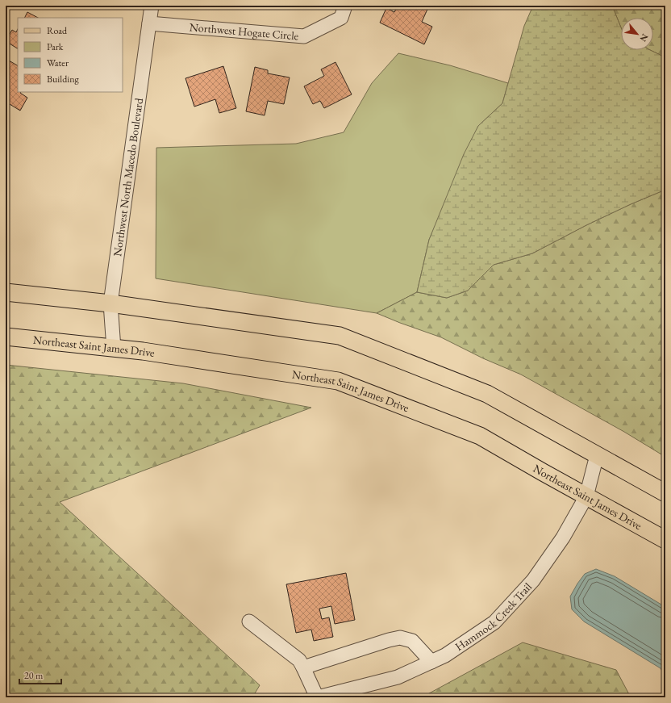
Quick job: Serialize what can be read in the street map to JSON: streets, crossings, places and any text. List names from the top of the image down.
{
  "streets": {
    "main road": ["Northeast Saint James Drive"],
    "street": ["Northwest Hogate Circle", "Northwest North Macedo Boulevard", "Hammock Creek Trail"]
  },
  "crossings": [
    ["Northwest Hogate Circle", "Northwest North Macedo Boulevard"],
    ["Northwest North Macedo Boulevard", "Northeast Saint James Drive"],
    ["Northeast Saint James Drive", "Hammock Creek Trail"]
  ],
  "legend": [
    "Road",
    "Park",
    "Water",
    "Building"
  ],
  "scale_bar": "20 m",
  "north": "bottom right"
}
